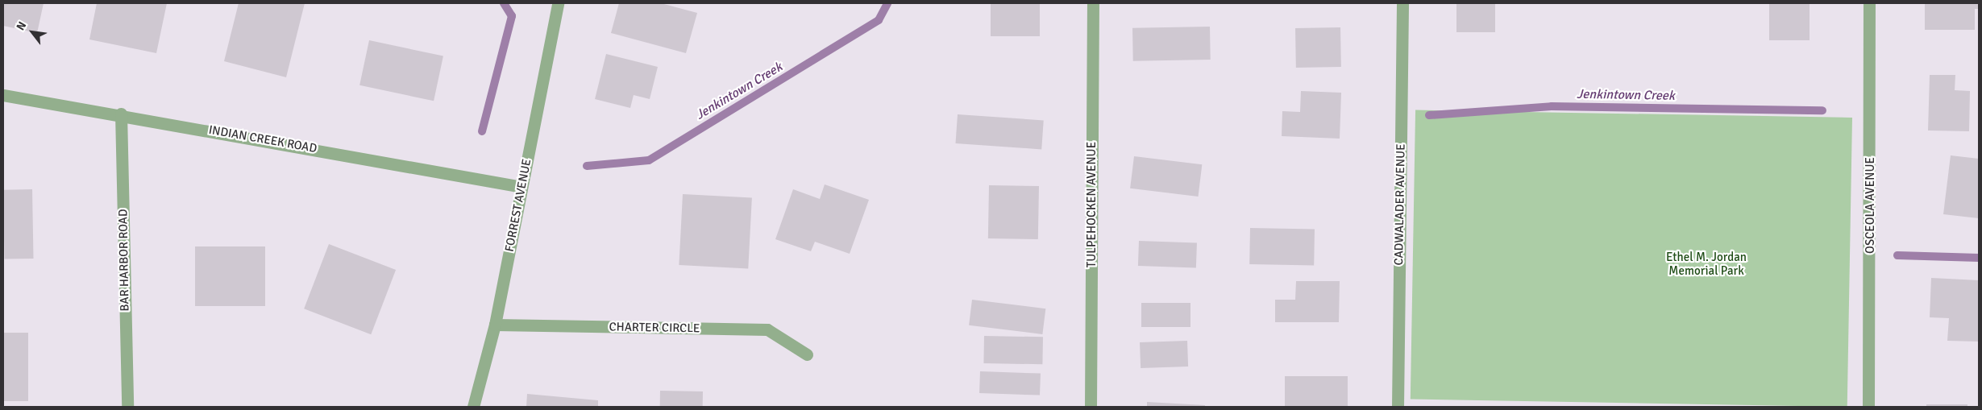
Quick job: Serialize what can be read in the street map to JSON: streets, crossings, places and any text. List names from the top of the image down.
{
  "streets": {
    "street": [
      "INDIAN CREEK ROAD",
      "TULPEHOCKEN AVENUE",
      "CADWALADER AVENUE",
      "FORREST AVENUE",
      "OSCEOLA AVENUE",
      "BAR HARBOR ROAD",
      "CHARTER CIRCLE"
    ]
  },
  "crossings": [
    ["INDIAN CREEK ROAD", "FORREST AVENUE"],
    ["INDIAN CREEK ROAD", "BAR HARBOR ROAD"],
    ["FORREST AVENUE", "CHARTER CIRCLE"]
  ],
  "water": ["Jenkintown Creek"],
  "parks": ["Ethel M. Jordan Memorial Park"],
  "north": "top left"
}
